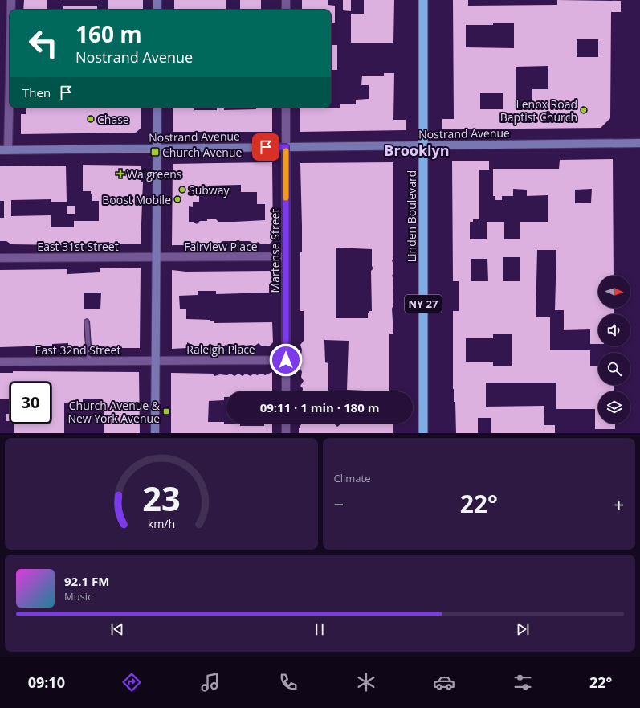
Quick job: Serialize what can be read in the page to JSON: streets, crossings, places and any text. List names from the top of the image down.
{
  "streets": {
    "highway": ["Linden Boulevard", "NY 27"],
    "main road": ["Nostrand Avenue"],
    "street": [
      "East 31st Street",
      "Fairview Place",
      "Martense Street",
      "Raleigh Place",
      "East 32nd Street"
    ]
  },
  "crossings": [
    ["Nostrand Avenue", "Linden Boulevard"],
    ["Nostrand Avenue", "Martense Street"],
    ["East 31st Street", "Fairview Place"],
    ["Fairview Place", "Martense Street"],
    ["Martense Street", "Raleigh Place"],
    ["Raleigh Place", "East 32nd Street"]
  ],
  "districts": ["Brooklyn"],
  "places": {
    "other": [
      "Lenox Road Baptist Church",
      "Chase",
      "Subway",
      "Boost Mobile"
    ],
    "transit": ["Church Avenue", "Church Avenue & New York Avenue"],
    "health": ["Walgreens"]
  },
  "north": "right",
  "page": {
    "turn": ["160 m", "Nostrand Avenue"],
    "then": "Then",
    "limit": "30",
    "trip": "09:11 · 1 min · 180 m",
    "tile": "Climate",
    "heat": ["−", "22°", "+"],
    "song": ["92.1 FM", "Music"],
    "tabs": ["09:10", "22°"],
    "gauge": ["23", "km/h"]
  }
}
